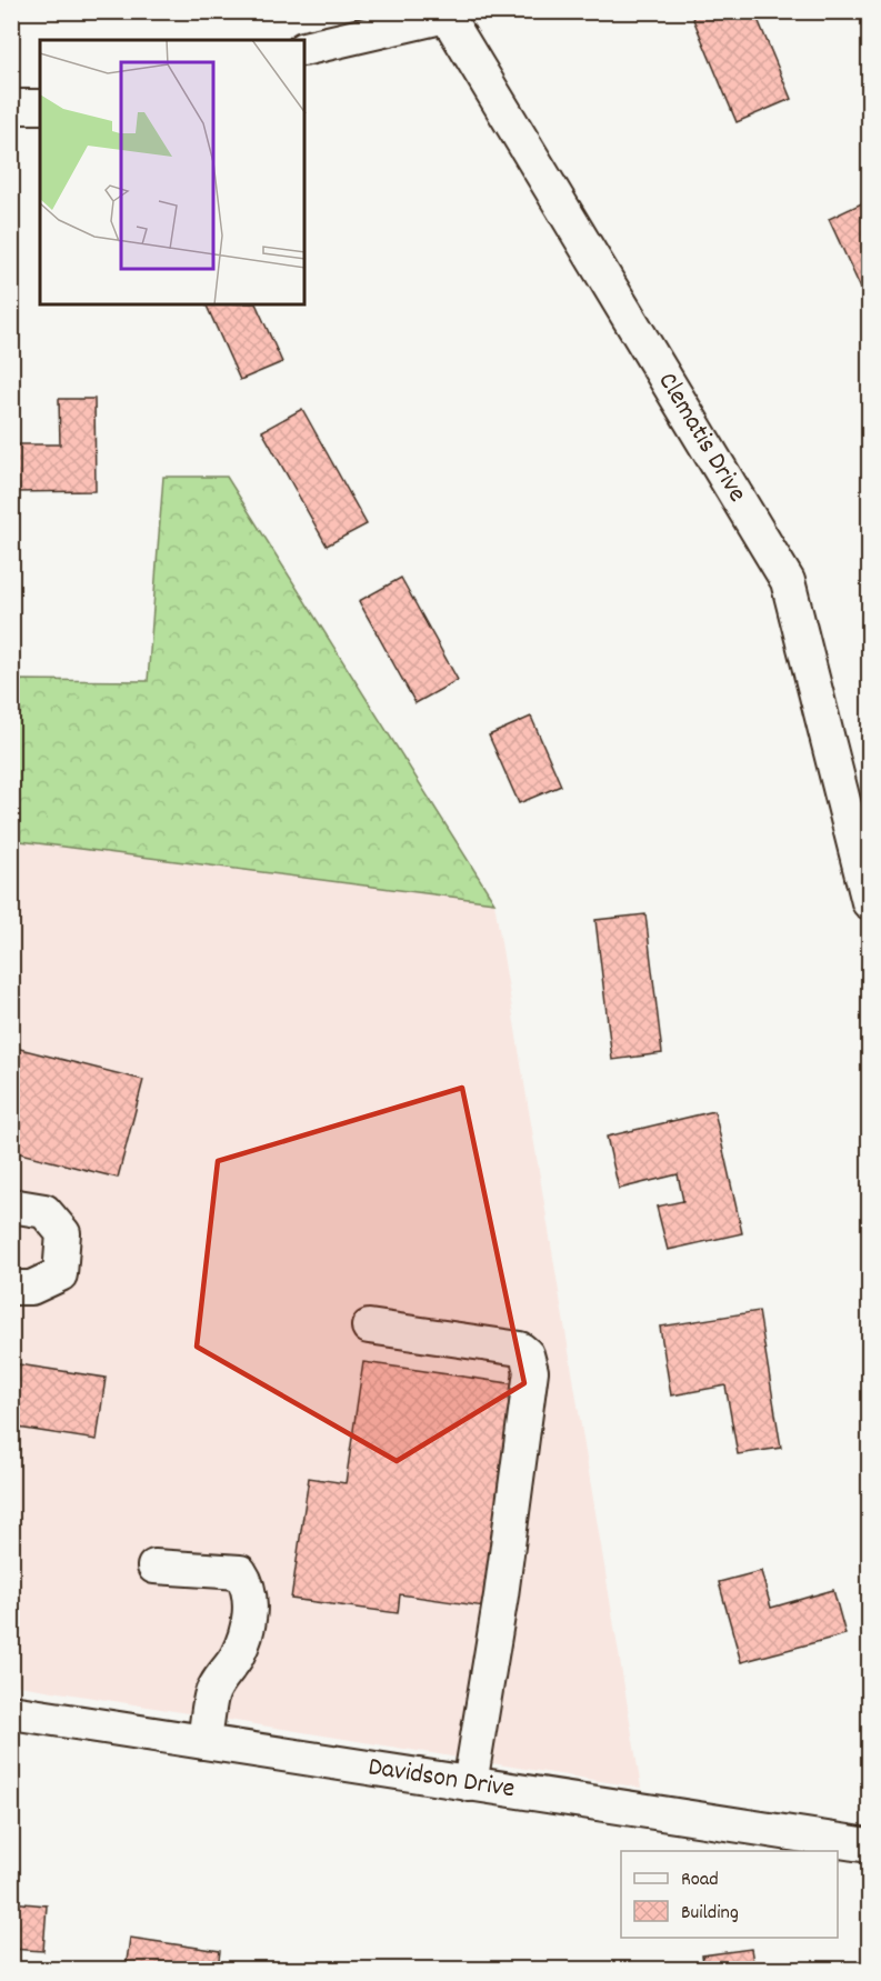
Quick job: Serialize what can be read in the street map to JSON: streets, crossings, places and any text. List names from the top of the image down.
{
  "streets": {
    "street": ["Clematis Drive", "Davidson Drive"]
  },
  "legend": ["Road", "Building"]
}
